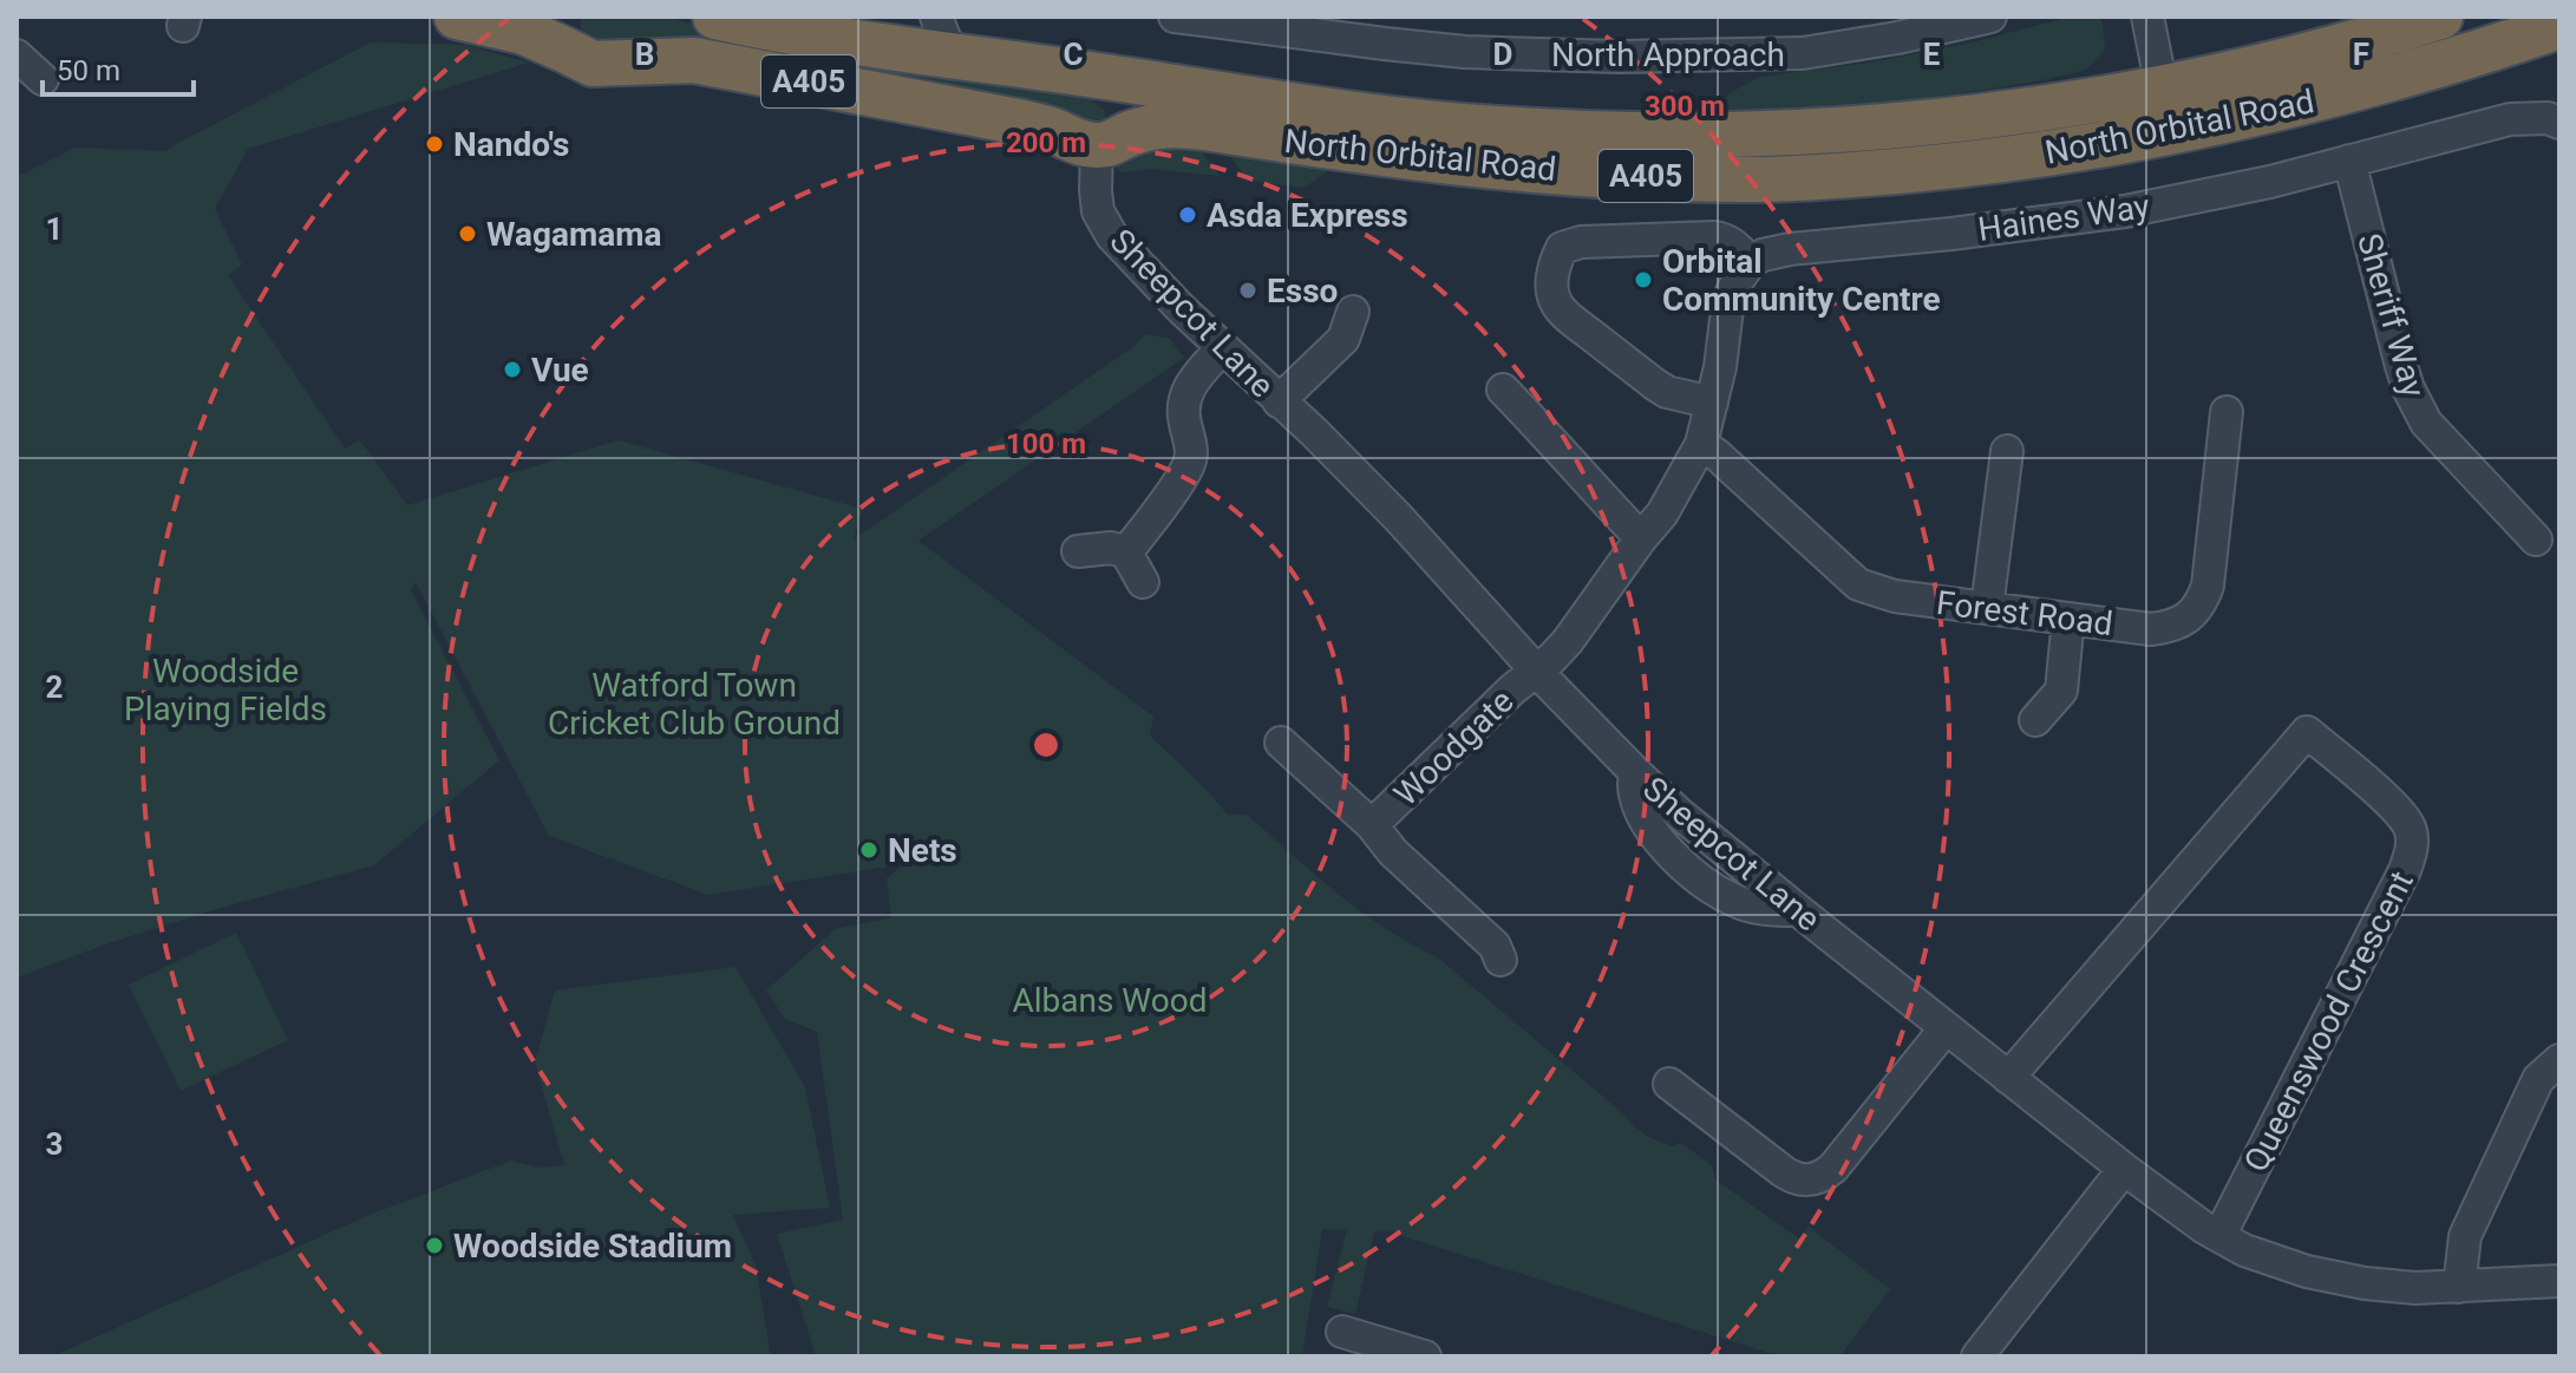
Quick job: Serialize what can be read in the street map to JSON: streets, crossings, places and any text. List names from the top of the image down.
{
  "streets": {
    "highway": ["A405", "North Orbital Road"],
    "street": [
      "North Approach",
      "Haines Way",
      "Sheepcot Lane",
      "Sheriff Way",
      "Forest Road",
      "Woodgate",
      "Queenswood Crescent"
    ]
  },
  "crossings": [
    ["A405", "North Orbital Road"],
    ["A405", "Sheepcot Lane"],
    ["North Orbital Road", "Sheepcot Lane"],
    ["Haines Way", "Sheriff Way"],
    ["Sheepcot Lane", "Woodgate"],
    ["Sheepcot Lane", "Queenswood Crescent"]
  ],
  "parks": ["Woodside Playing Fields", "Watford Town Cricket Club Ground", "Albans Wood"],
  "places": [
    "Nando's",
    "Asda Express",
    "Wagamama",
    "Orbital Community Centre",
    "Esso",
    "Vue",
    "Nets",
    "Woodside Stadium"
  ],
  "scale_bar": "50 m",
  "grid": {
    "columns": [
      "B",
      "C",
      "D",
      "E",
      "F"
    ],
    "rows": ["1", "2", "3"]
  },
  "rings": ["300 m", "200 m", "100 m"]
}
